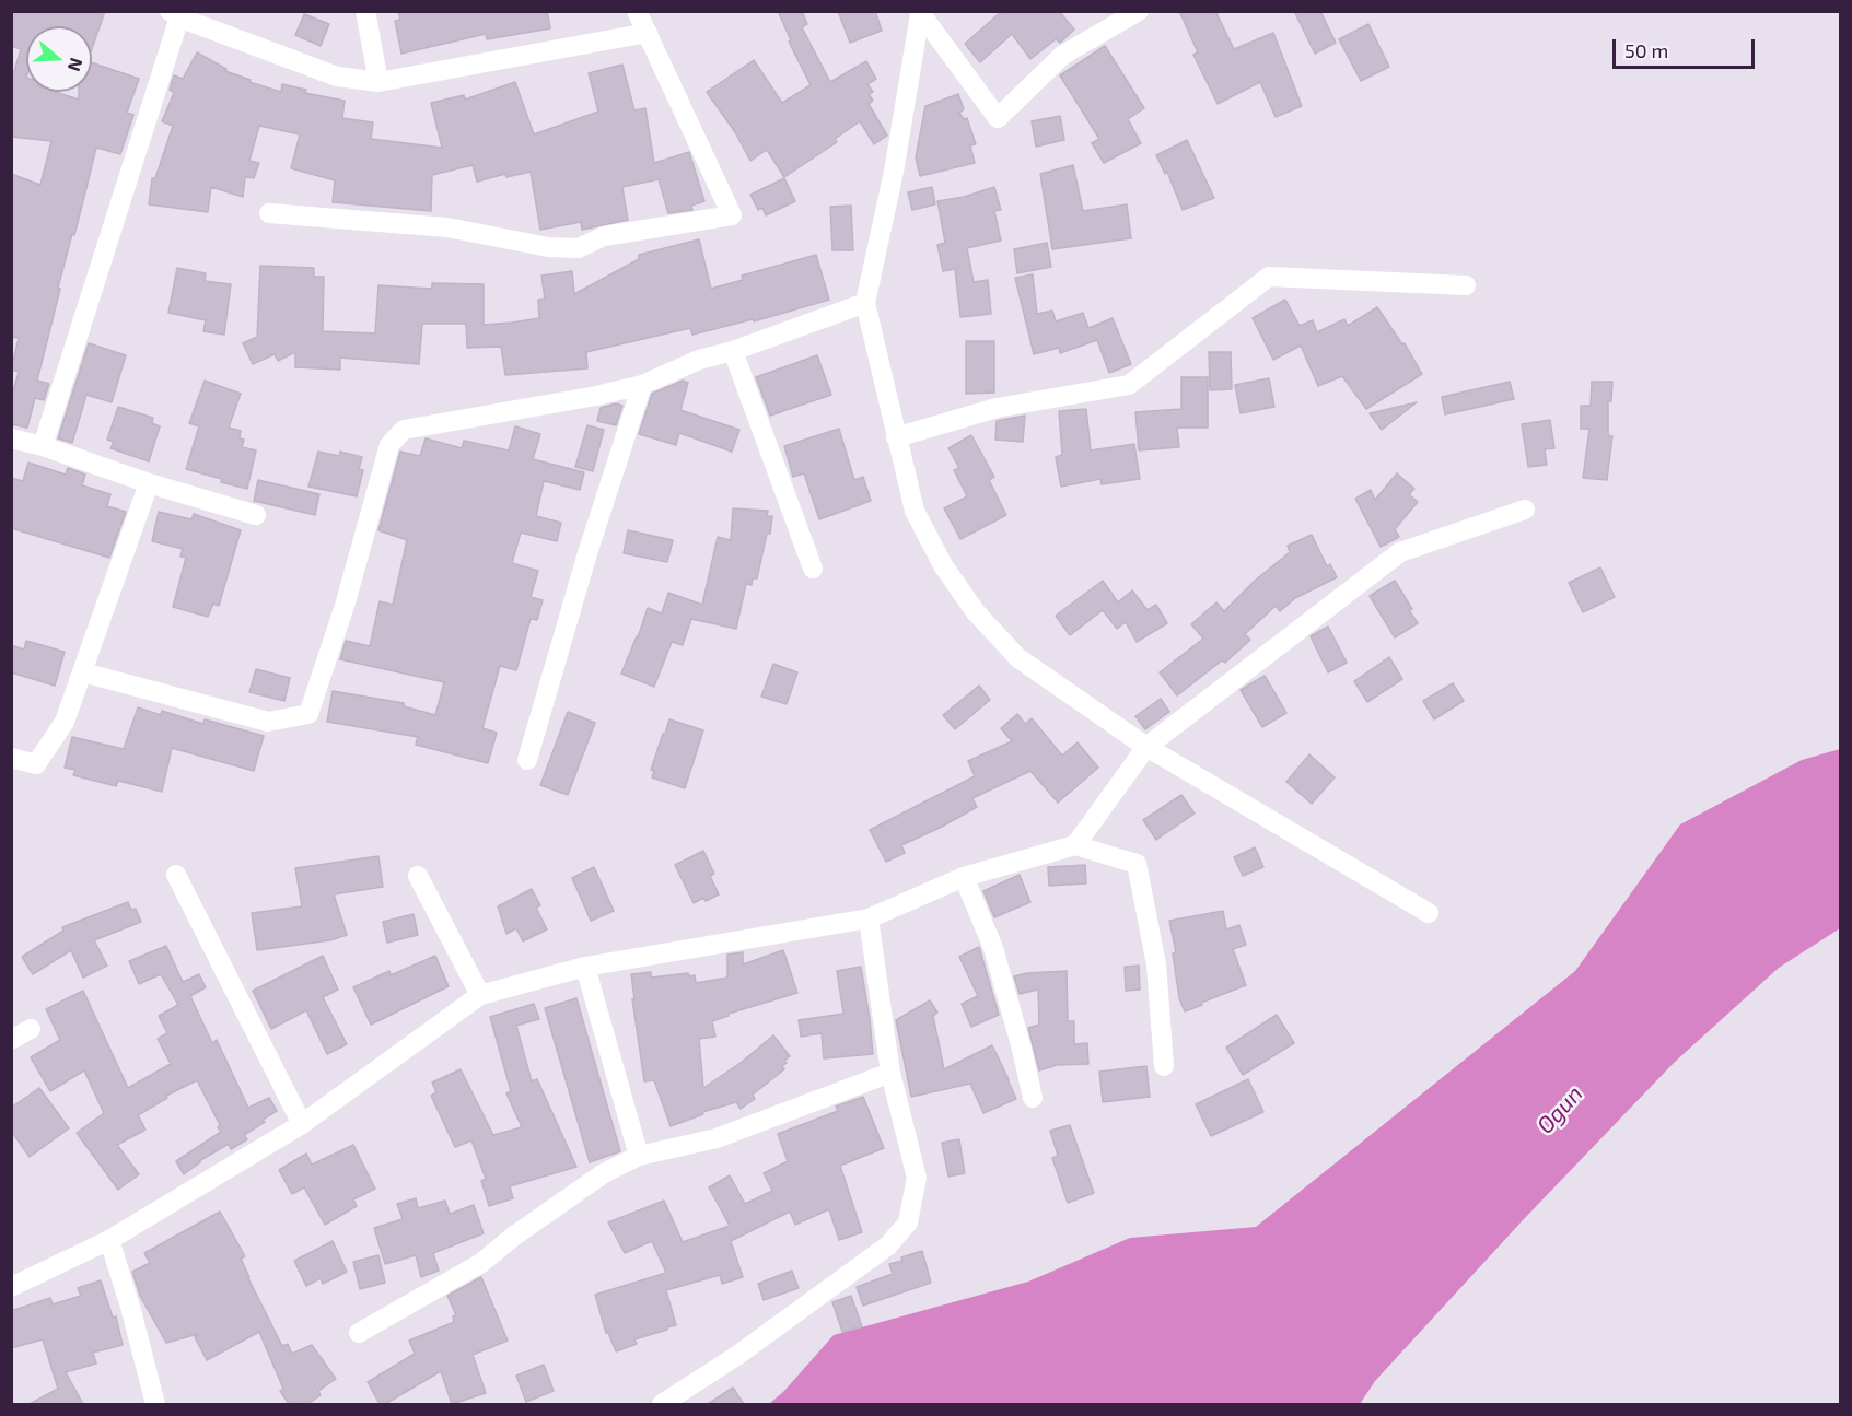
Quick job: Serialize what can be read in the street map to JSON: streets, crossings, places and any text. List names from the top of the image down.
{
  "water": ["Ogun"],
  "scale_bar": "50 m",
  "north": "right"
}
